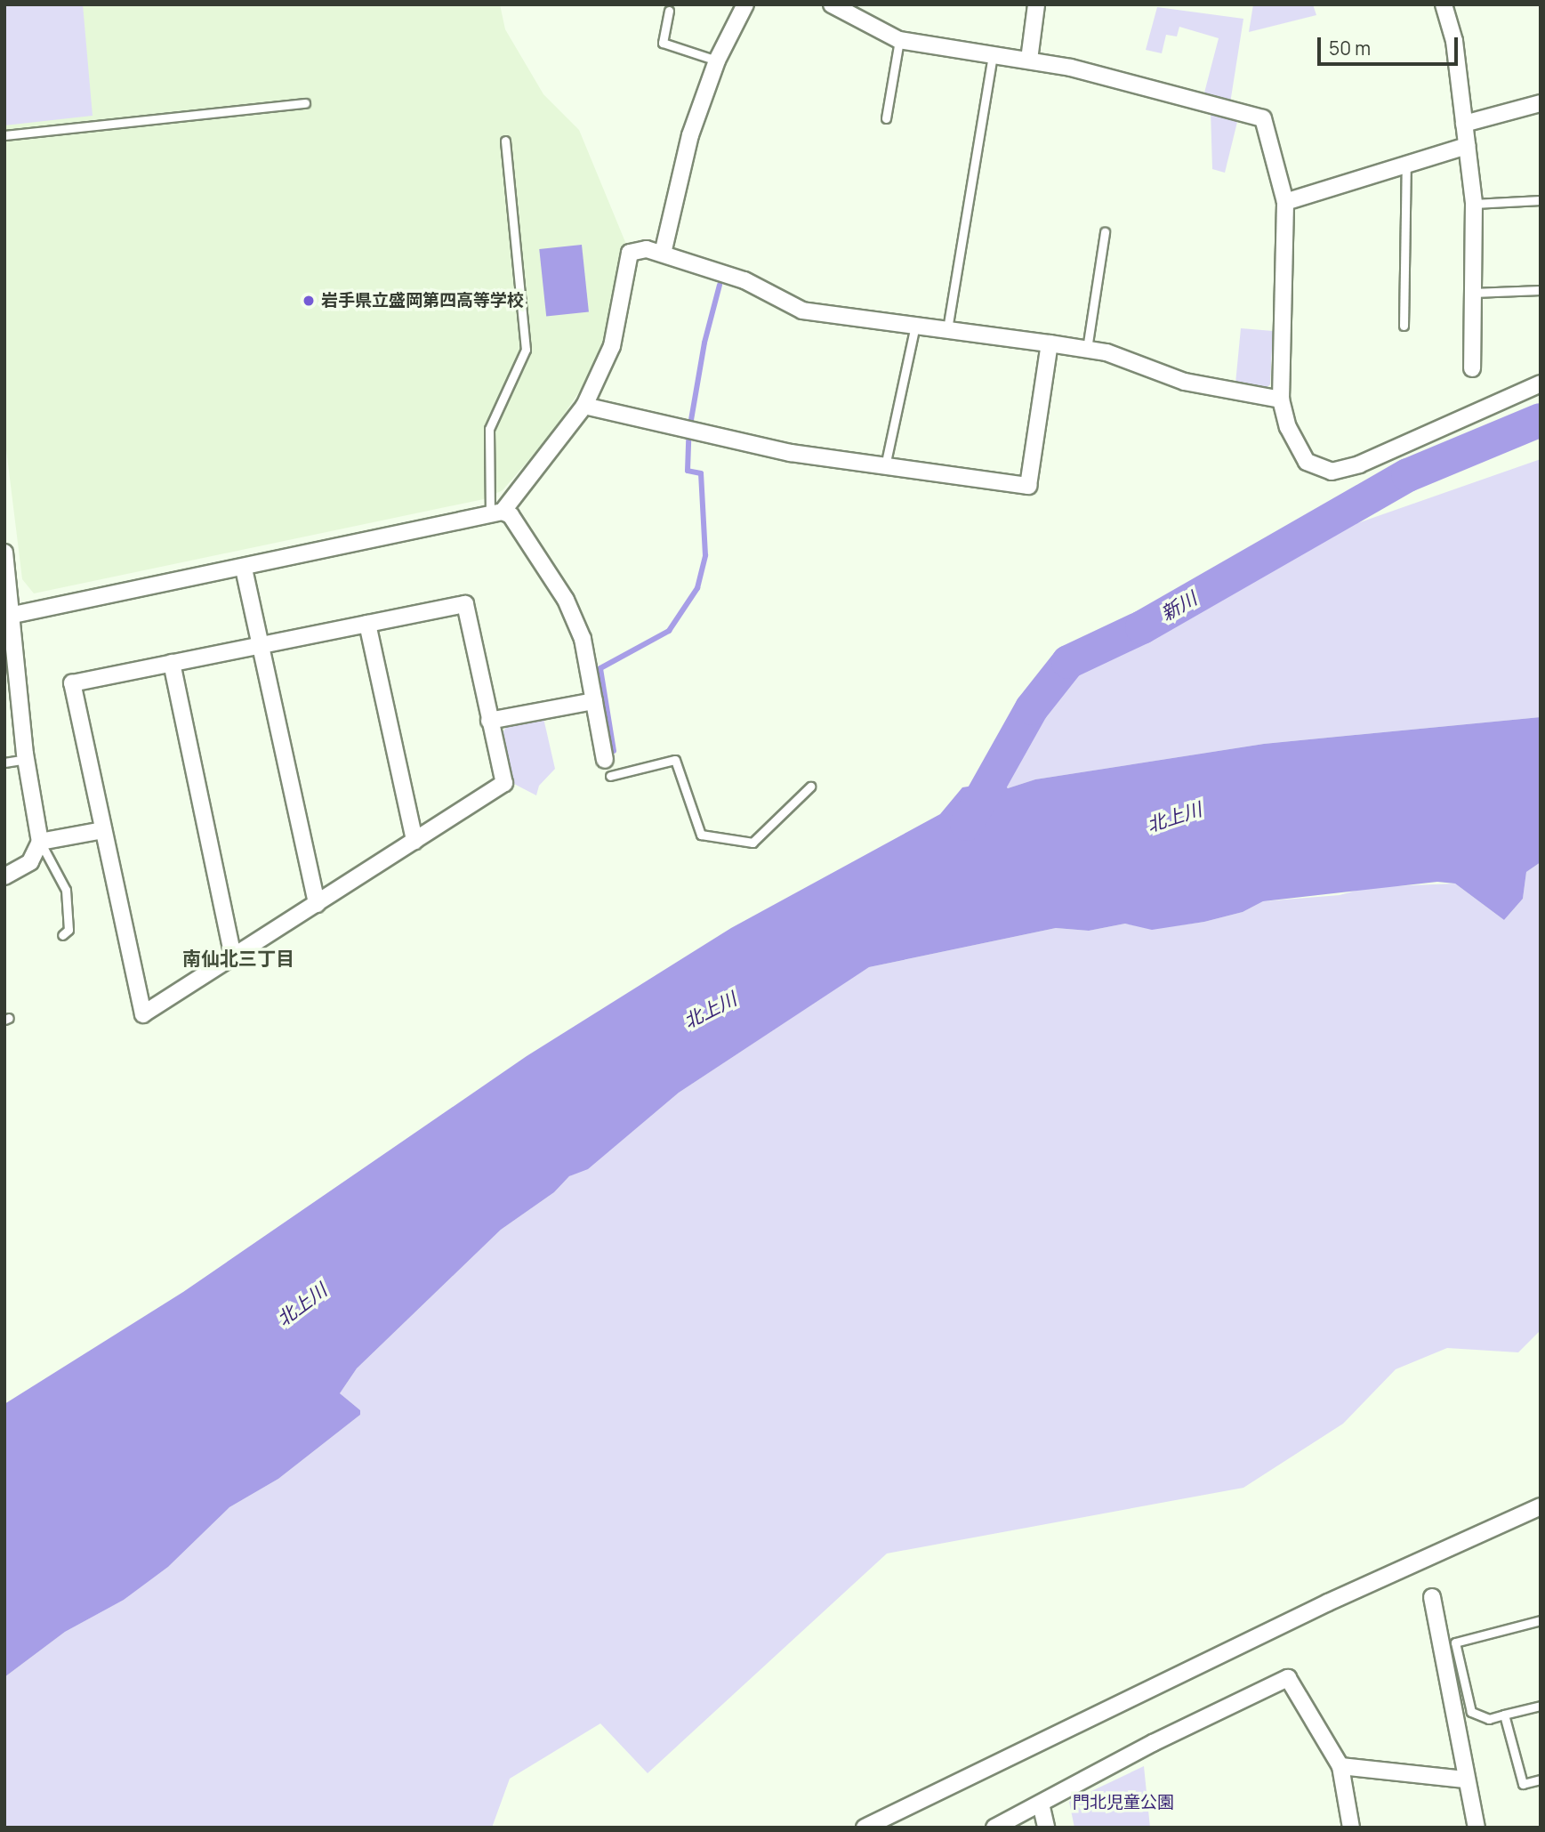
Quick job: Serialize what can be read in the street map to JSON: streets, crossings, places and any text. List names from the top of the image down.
{
  "districts": ["南仙北三丁目"],
  "water": ["新川", "北上川"],
  "parks": ["門北児童公園"],
  "places": ["岩手県立盛岡第四高等学校"],
  "scale_bar": "50 m"
}
